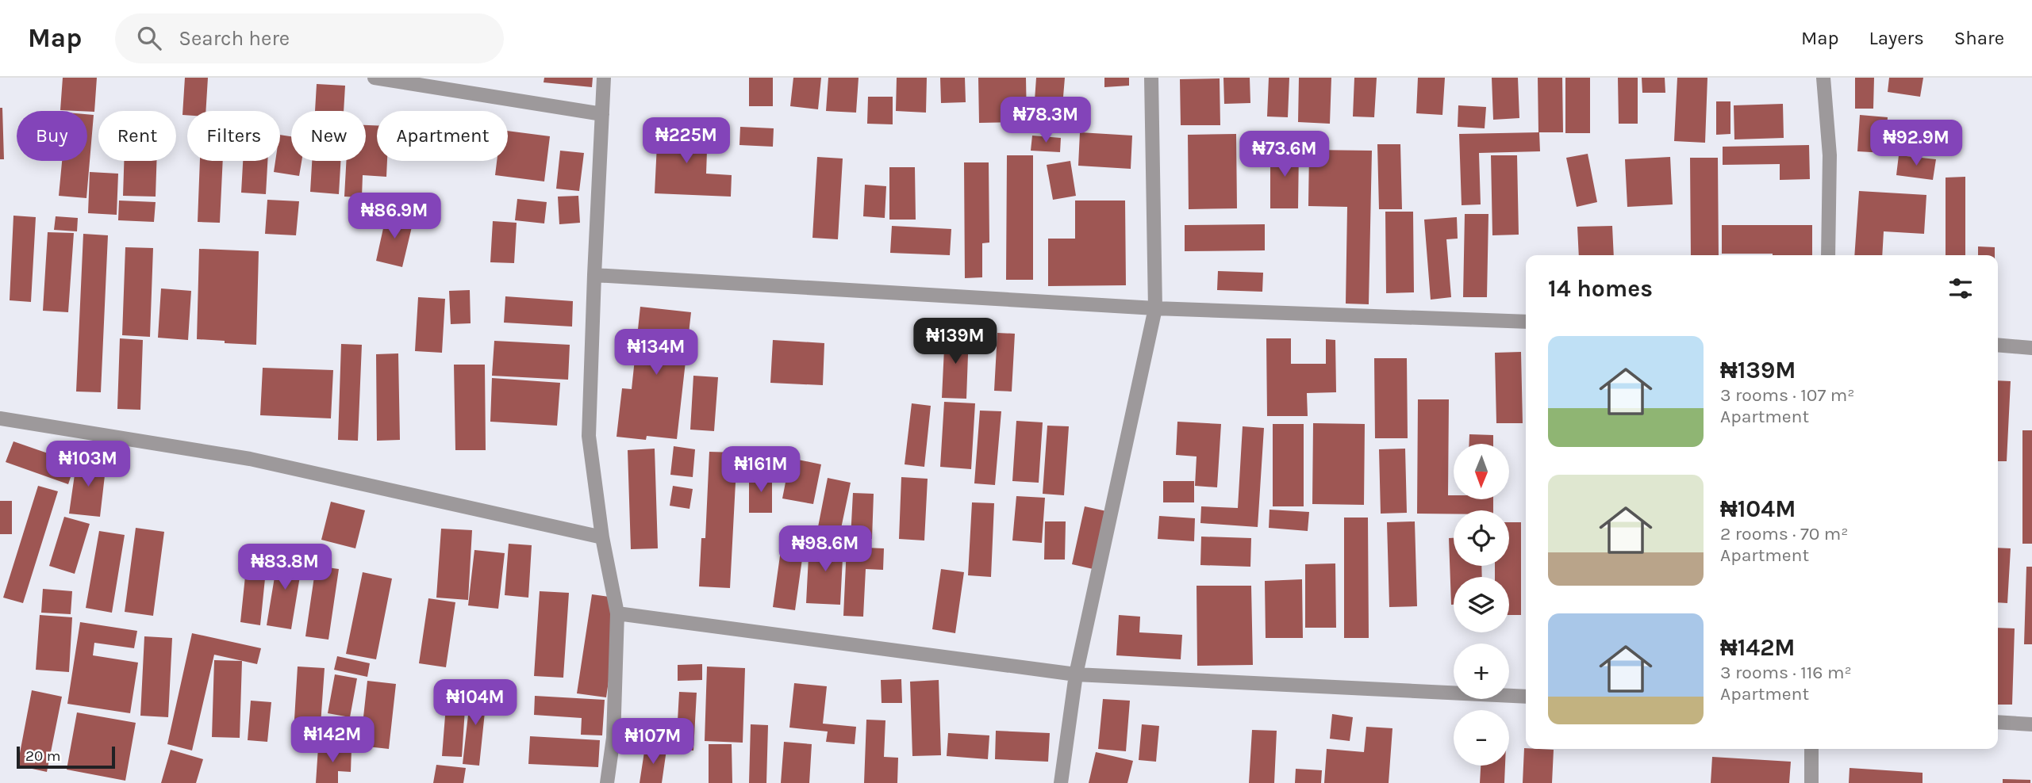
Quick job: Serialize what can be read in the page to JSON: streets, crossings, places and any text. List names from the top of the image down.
{
  "scale_bar": "20 m",
  "north": "bottom",
  "page": {
    "header": "Map",
    "search": "Search here",
    "nav": ["Map", "Layers", "Share"],
    "price": [
      "₦78.3M",
      "₦225M",
      "₦92.9M",
      "₦73.6M",
      "₦86.9M",
      "₦139M",
      "₦134M",
      "₦103M",
      "₦161M",
      "₦98.6M",
      "₦83.8M",
      "₦104M",
      "₦142M",
      "₦107M"
    ],
    "chip": [
      "Buy",
      "Rent",
      "Filters",
      "New",
      "Apartment"
    ],
    "heading": "14 homes",
    "list": [
      {
        "name": "₦139M",
        "note": "3 rooms · 107 m² · Apartment"
      },
      {
        "name": "₦104M",
        "note": "2 rooms · 70 m² · Apartment"
      },
      {
        "name": "₦142M",
        "note": "3 rooms · 116 m² · Apartment"
      }
    ],
    "map_buttons": ["+", "−"],
    "scale": "20 m"
  }
}
